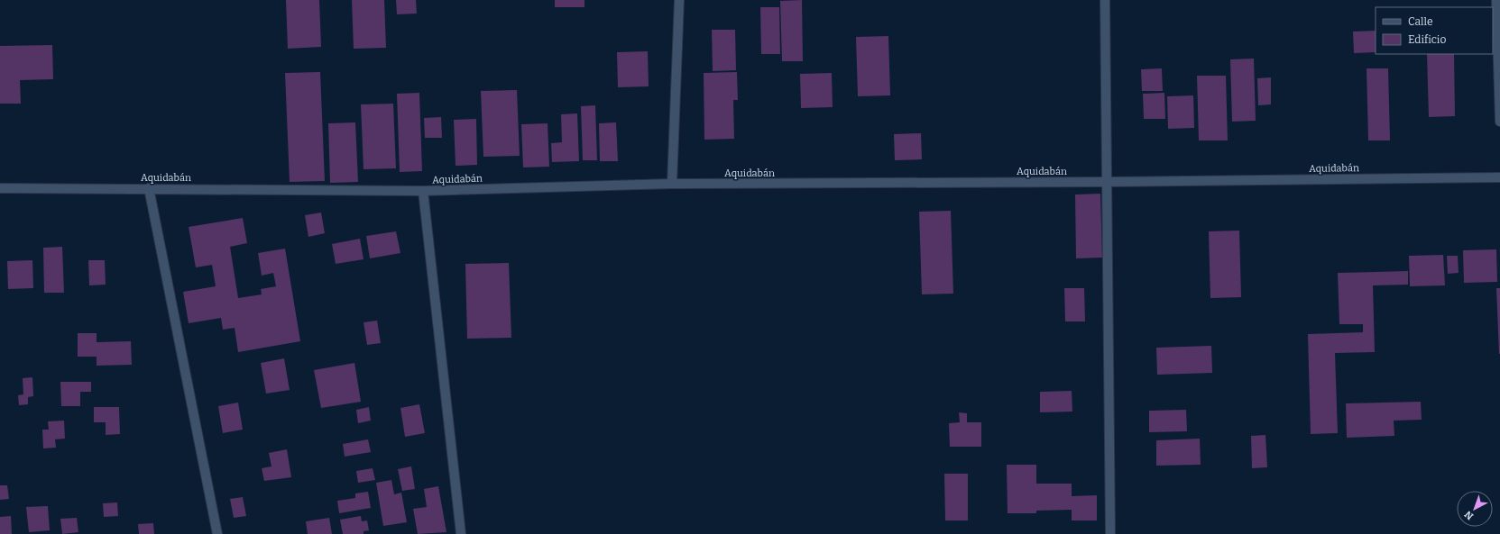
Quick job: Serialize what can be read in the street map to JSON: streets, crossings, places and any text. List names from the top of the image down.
{
  "streets": {
    "street": ["Aquidabán"]
  },
  "legend": ["Calle", "Edificio"],
  "north": "bottom left"
}
